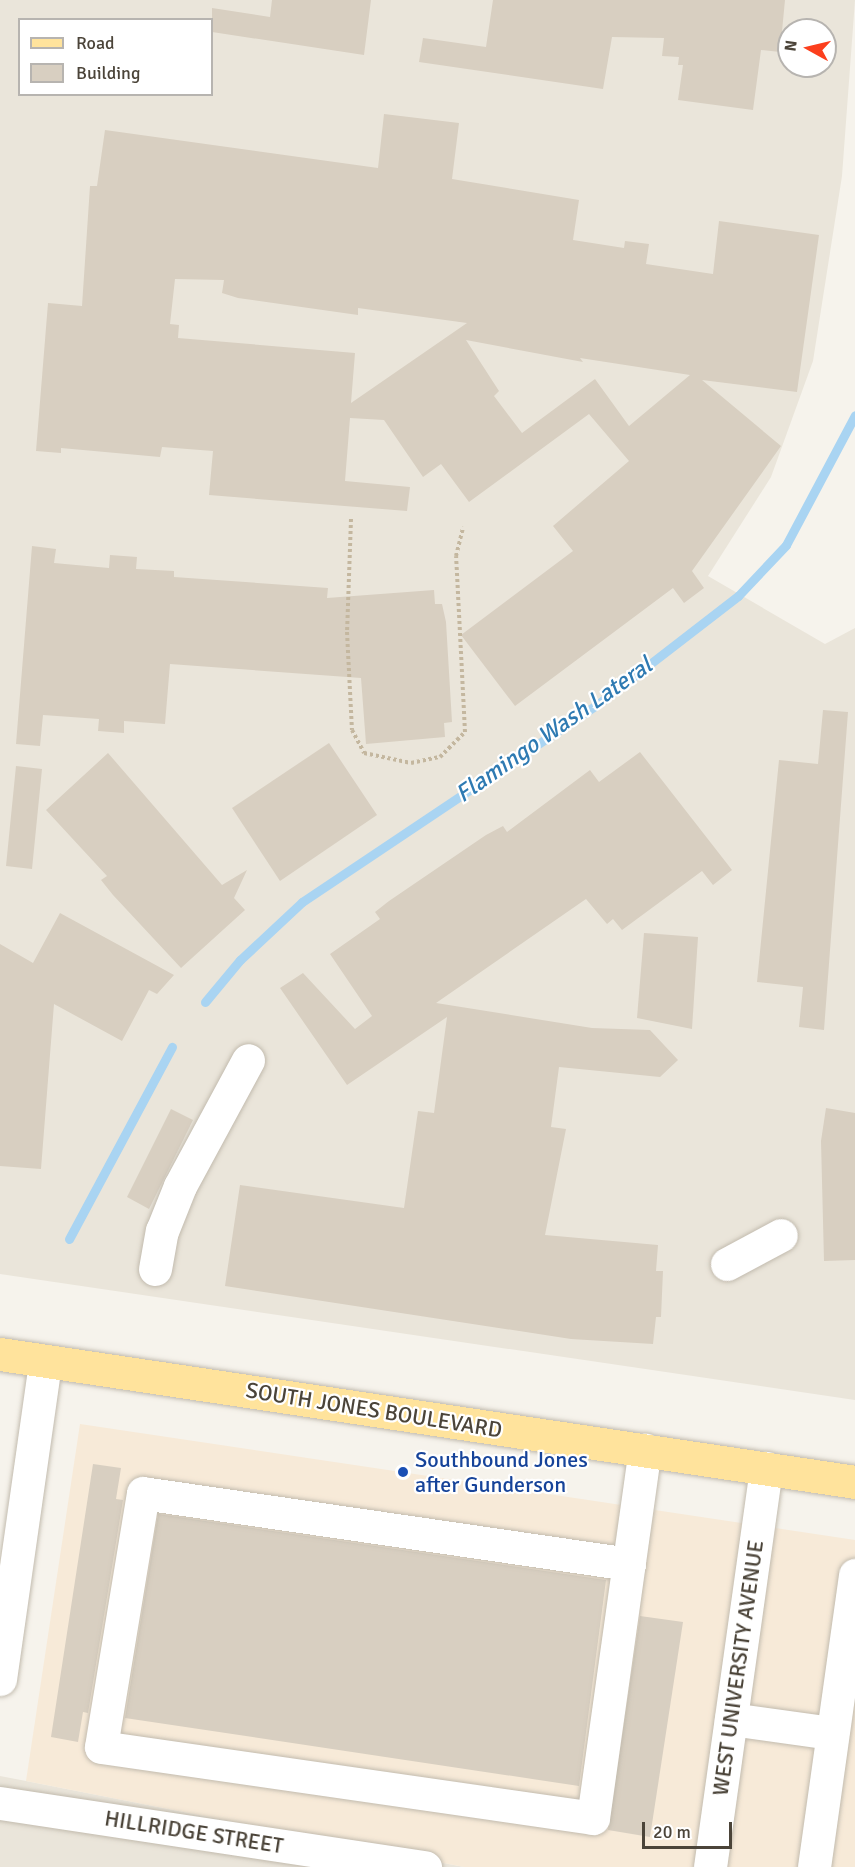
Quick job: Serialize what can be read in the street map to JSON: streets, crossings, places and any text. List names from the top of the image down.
{
  "streets": {
    "main road": ["SOUTH JONES BOULEVARD"],
    "street": ["WEST UNIVERSITY AVENUE", "HILLRIDGE STREET"]
  },
  "crossings": [
    ["SOUTH JONES BOULEVARD", "WEST UNIVERSITY AVENUE"]
  ],
  "water": ["Flamingo Wash Lateral"],
  "places": ["Southbound Jones after Gunderson"],
  "legend": ["Road", "Building"],
  "scale_bar": "20 m",
  "north": "left"
}
